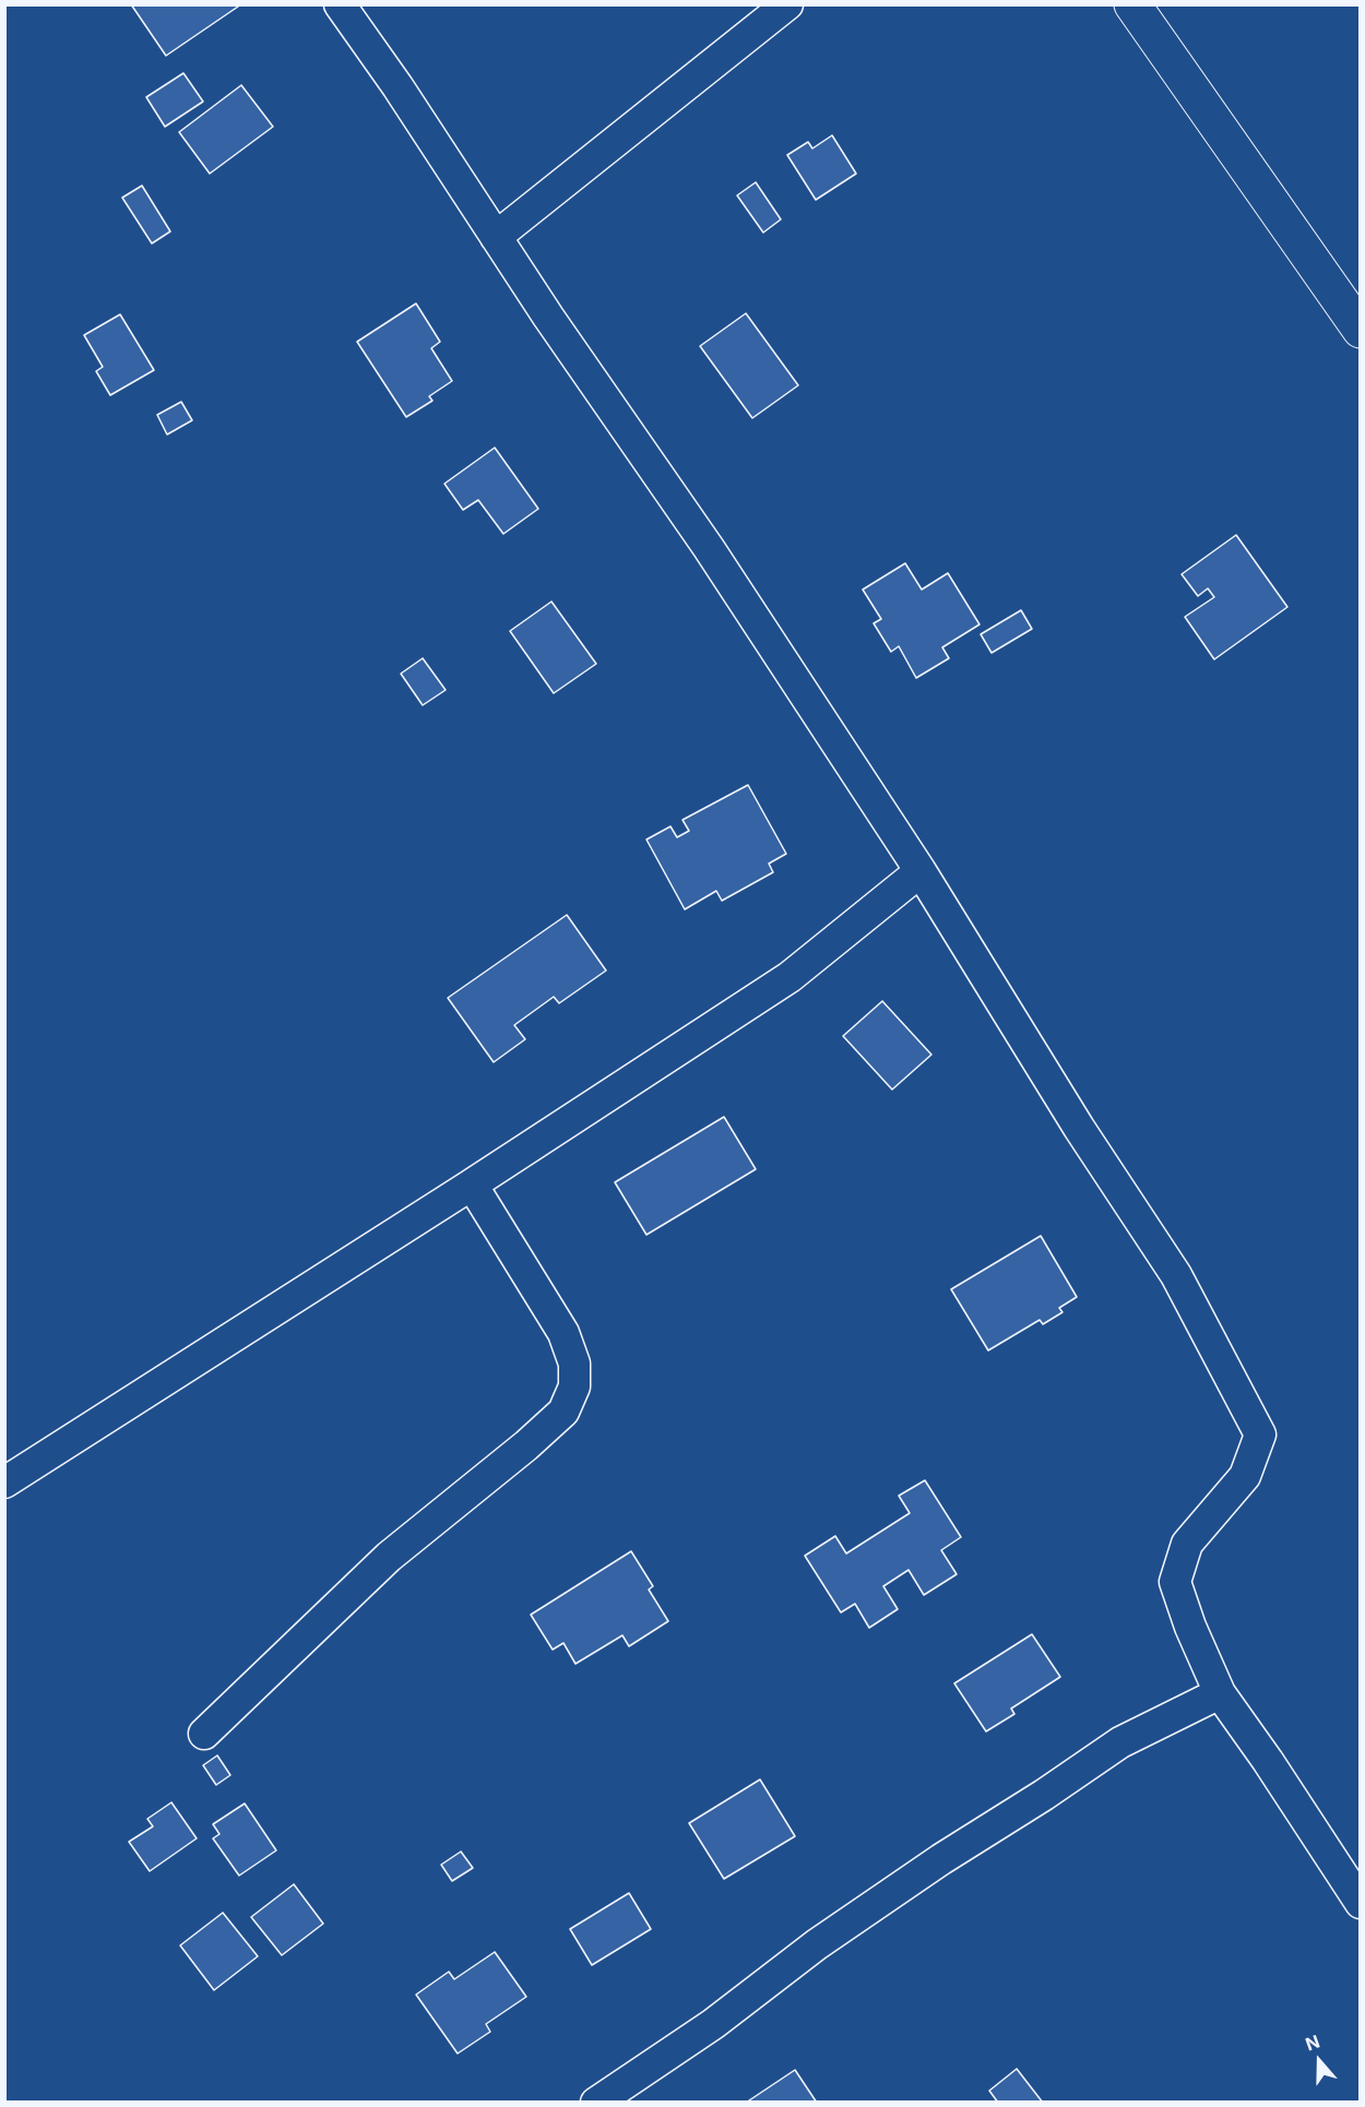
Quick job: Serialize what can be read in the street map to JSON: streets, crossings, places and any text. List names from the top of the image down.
{
  "north": "top"
}
